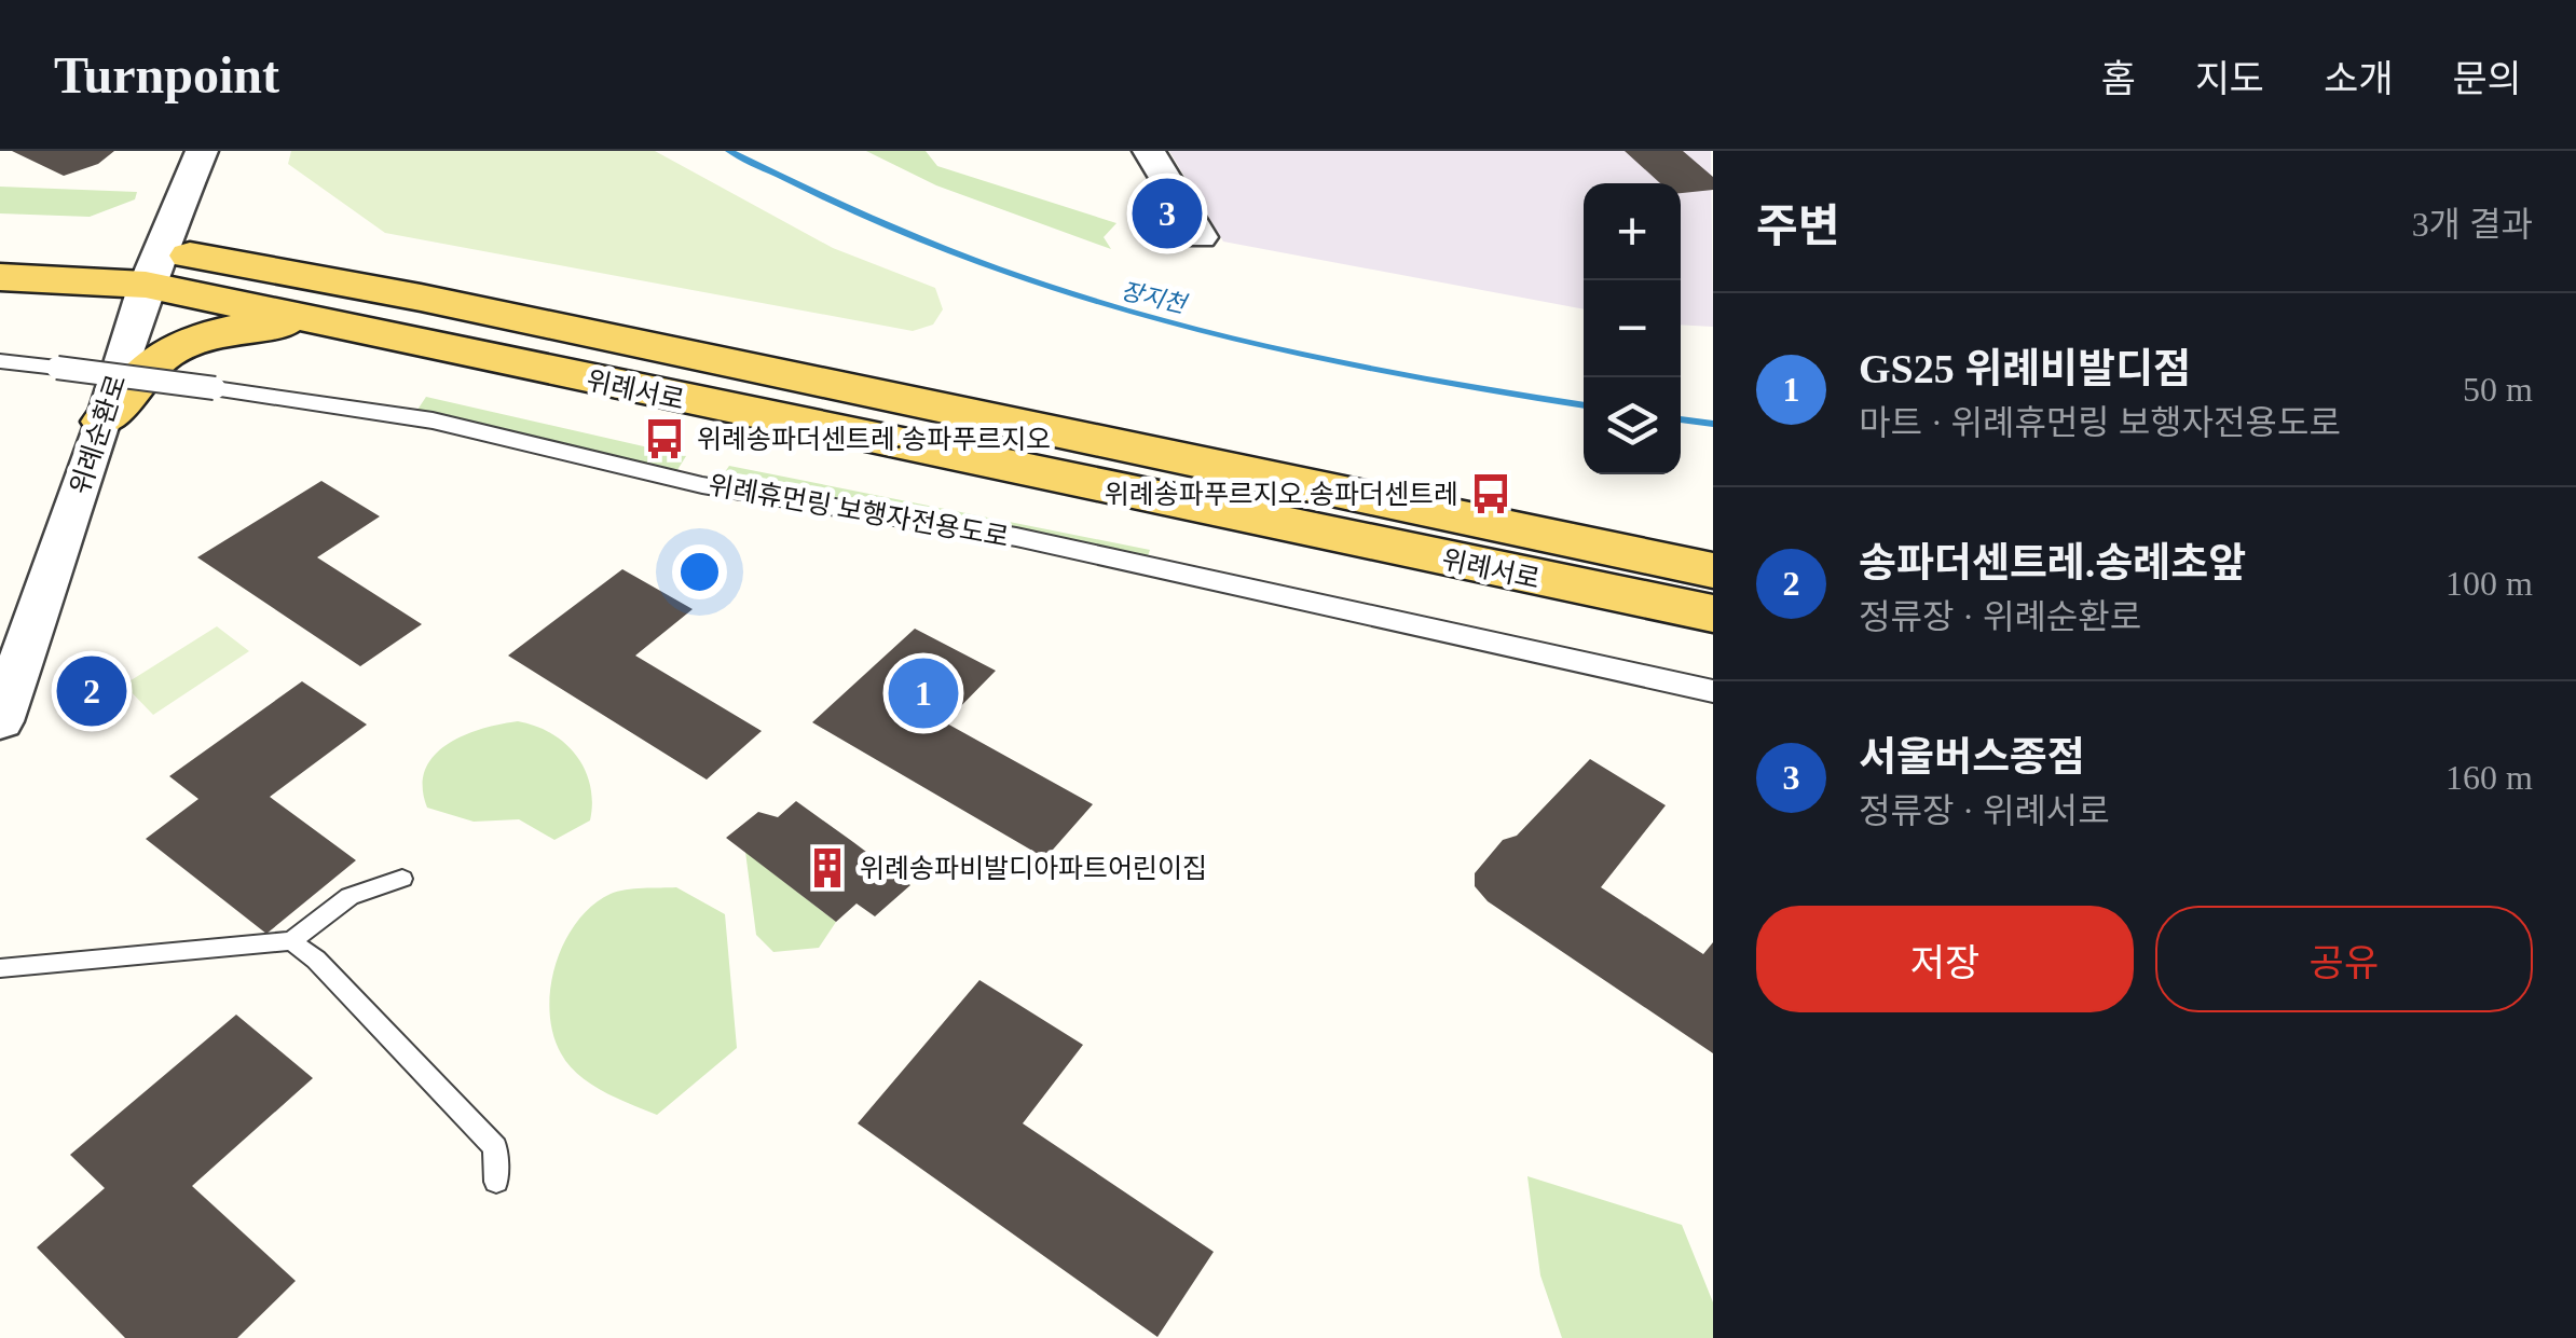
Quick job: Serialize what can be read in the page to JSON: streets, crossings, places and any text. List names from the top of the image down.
{
  "streets": {
    "main road": ["위례서로"],
    "street": ["위례순환로", "위례휴먼링 보행자전용도로"]
  },
  "crossings": [
    ["위례서로", "위례순환로"]
  ],
  "water": ["장지천"],
  "places": {
    "bus stop": ["위례송파더센트레.송파푸르지오", "위례송파푸르지오.송파더센트레"],
    "building": ["위례송파비발디아파트어린이집"]
  },
  "page": {
    "header": "Turnpoint",
    "nav": [
      "홈",
      "지도",
      "소개",
      "문의"
    ],
    "heading": ["주변", "3개 결과"],
    "pins": ["3", "2", "1"],
    "map_buttons": ["+", "−"],
    "list": [
      {
        "mark": "1",
        "name": "GS25 위례비발디점",
        "note": "마트 · 위례휴먼링 보행자전용도로",
        "value": "50 m"
      },
      {
        "mark": "2",
        "name": "송파더센트레.송례초앞",
        "note": "정류장 · 위례순환로",
        "value": "100 m"
      },
      {
        "mark": "3",
        "name": "서울버스종점",
        "note": "정류장 · 위례서로",
        "value": "160 m"
      }
    ],
    "buttons": ["저장", "공유"]
  }
}
